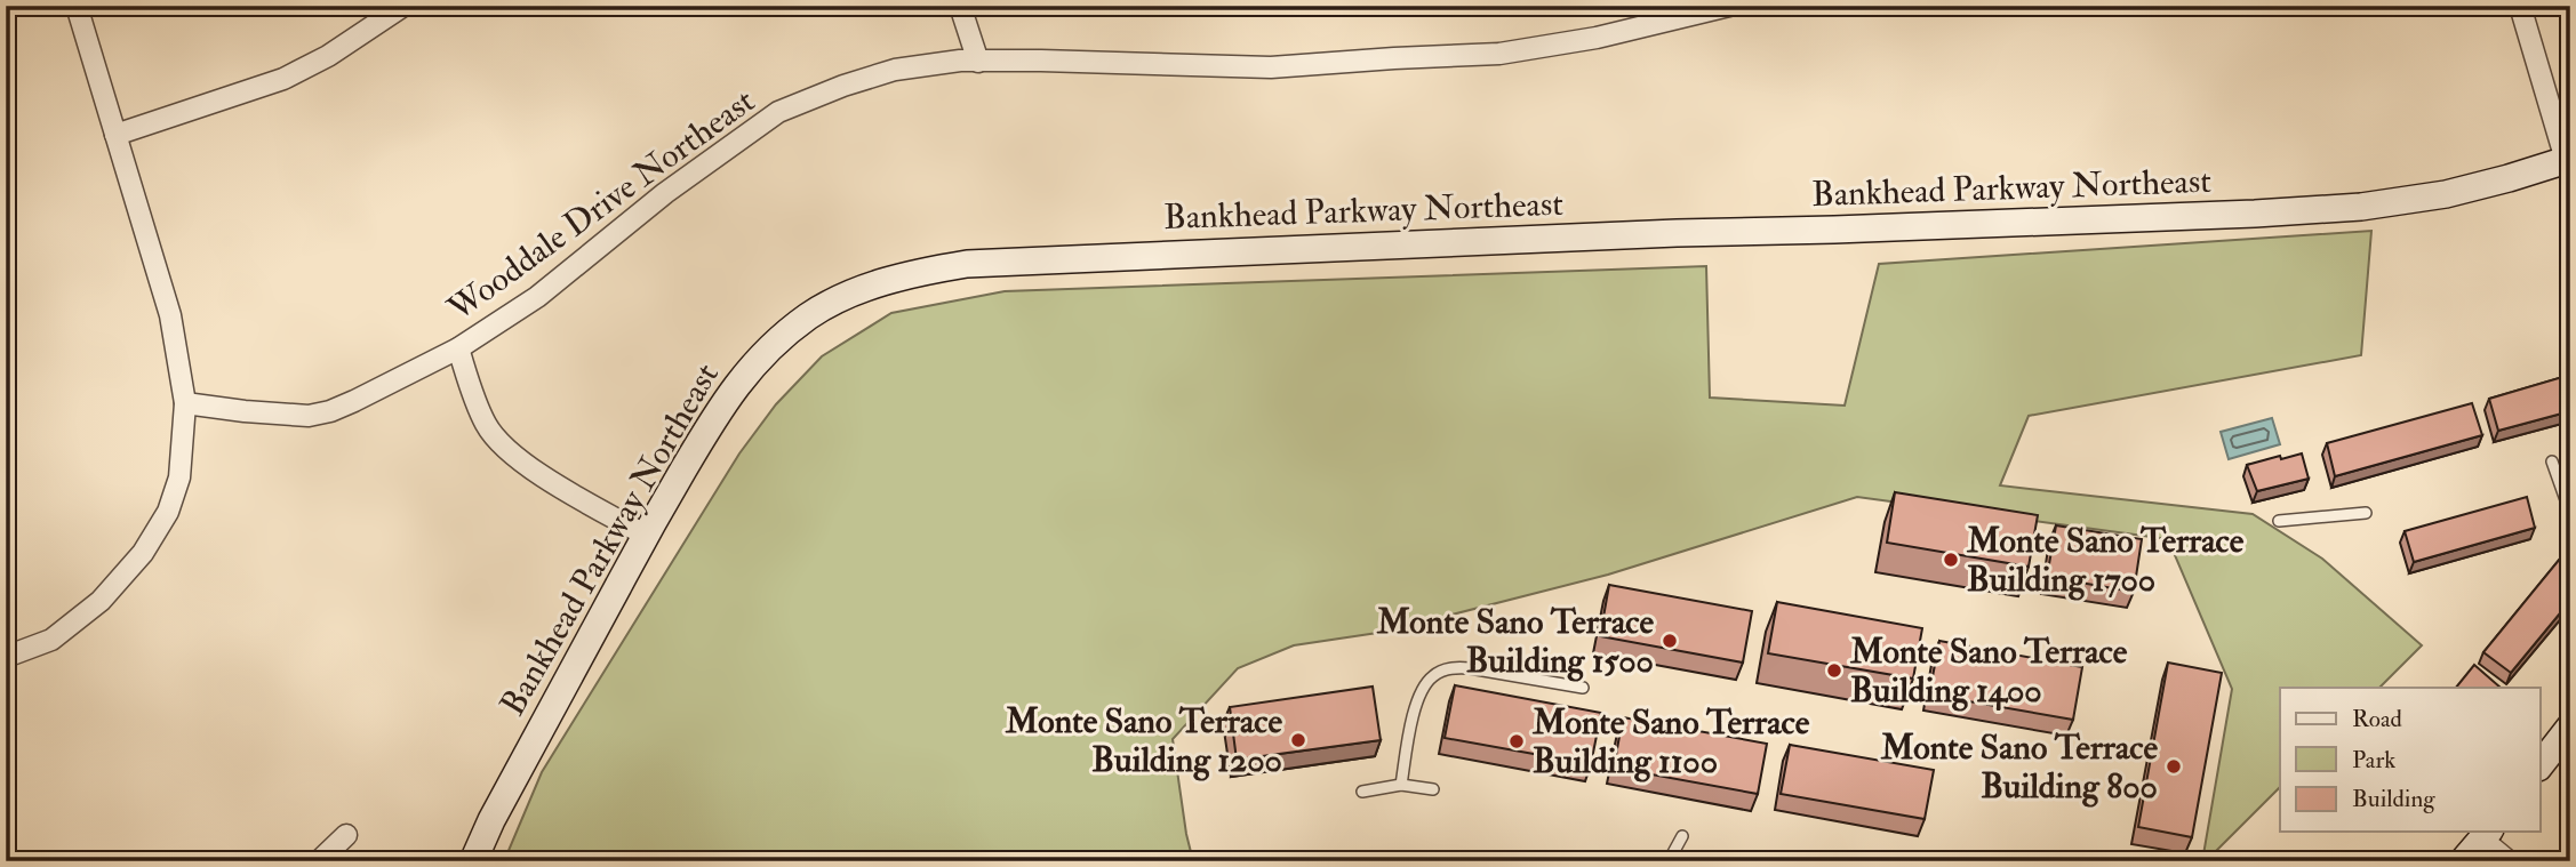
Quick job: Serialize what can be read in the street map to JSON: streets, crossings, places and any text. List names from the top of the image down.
{
  "streets": {
    "street": ["Bankhead Parkway Northeast", "Wooddale Drive Northeast"]
  },
  "places": [
    "Monte Sano Terrace Building 1700",
    "Monte Sano Terrace Building 1500",
    "Monte Sano Terrace Building 1400",
    "Monte Sano Terrace Building 1200",
    "Monte Sano Terrace Building 1100",
    "Monte Sano Terrace Building 800"
  ],
  "legend": ["Road", "Park", "Building"]
}
